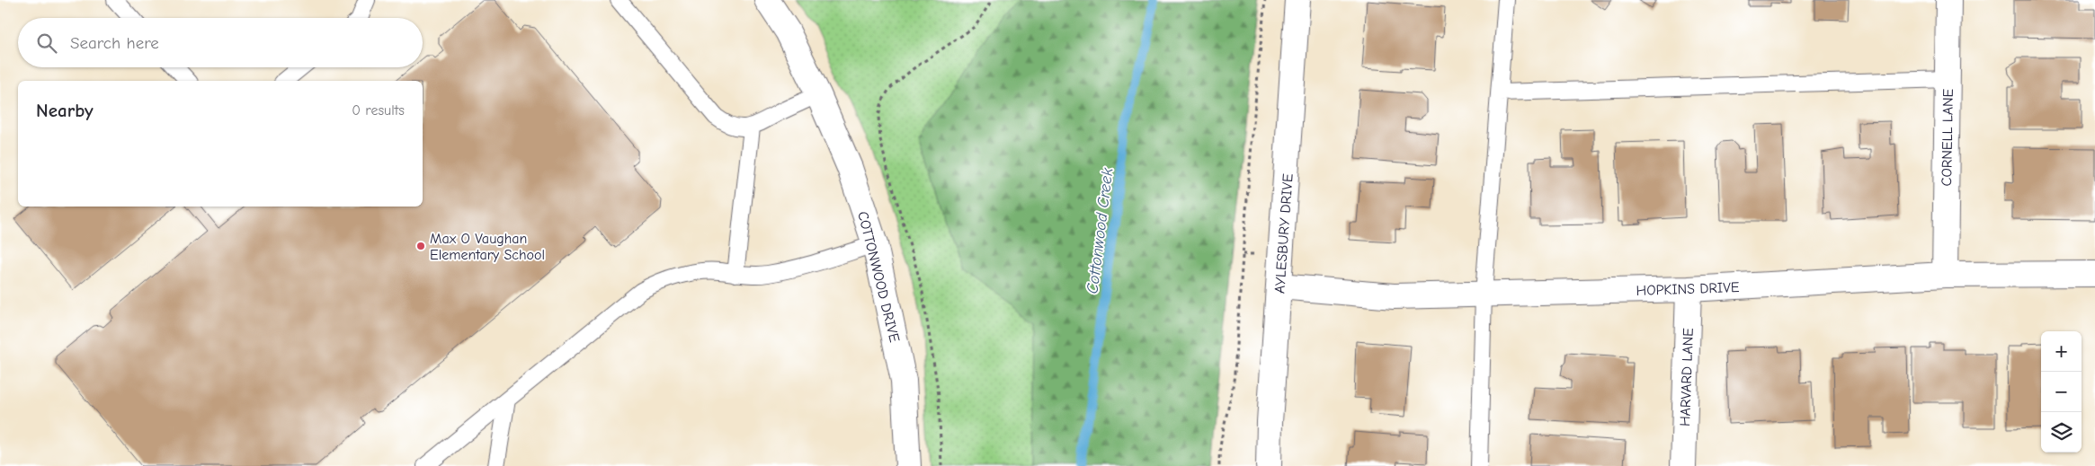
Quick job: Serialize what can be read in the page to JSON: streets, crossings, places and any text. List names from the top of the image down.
{
  "streets": {
    "street": [
      "CORNELL LANE",
      "AYLESBURY DRIVE",
      "COTTONWOOD DRIVE",
      "HOPKINS DRIVE",
      "HARVARD LANE"
    ]
  },
  "crossings": [
    ["CORNELL LANE", "HOPKINS DRIVE"],
    ["AYLESBURY DRIVE", "HOPKINS DRIVE"],
    ["HOPKINS DRIVE", "HARVARD LANE"]
  ],
  "water": ["Cottonwood Creek"],
  "places": ["Max O Vaughan Elementary School"],
  "page": {
    "search": "Search here",
    "heading": ["Nearby", "0 results"],
    "map_buttons": ["+", "−"]
  }
}
